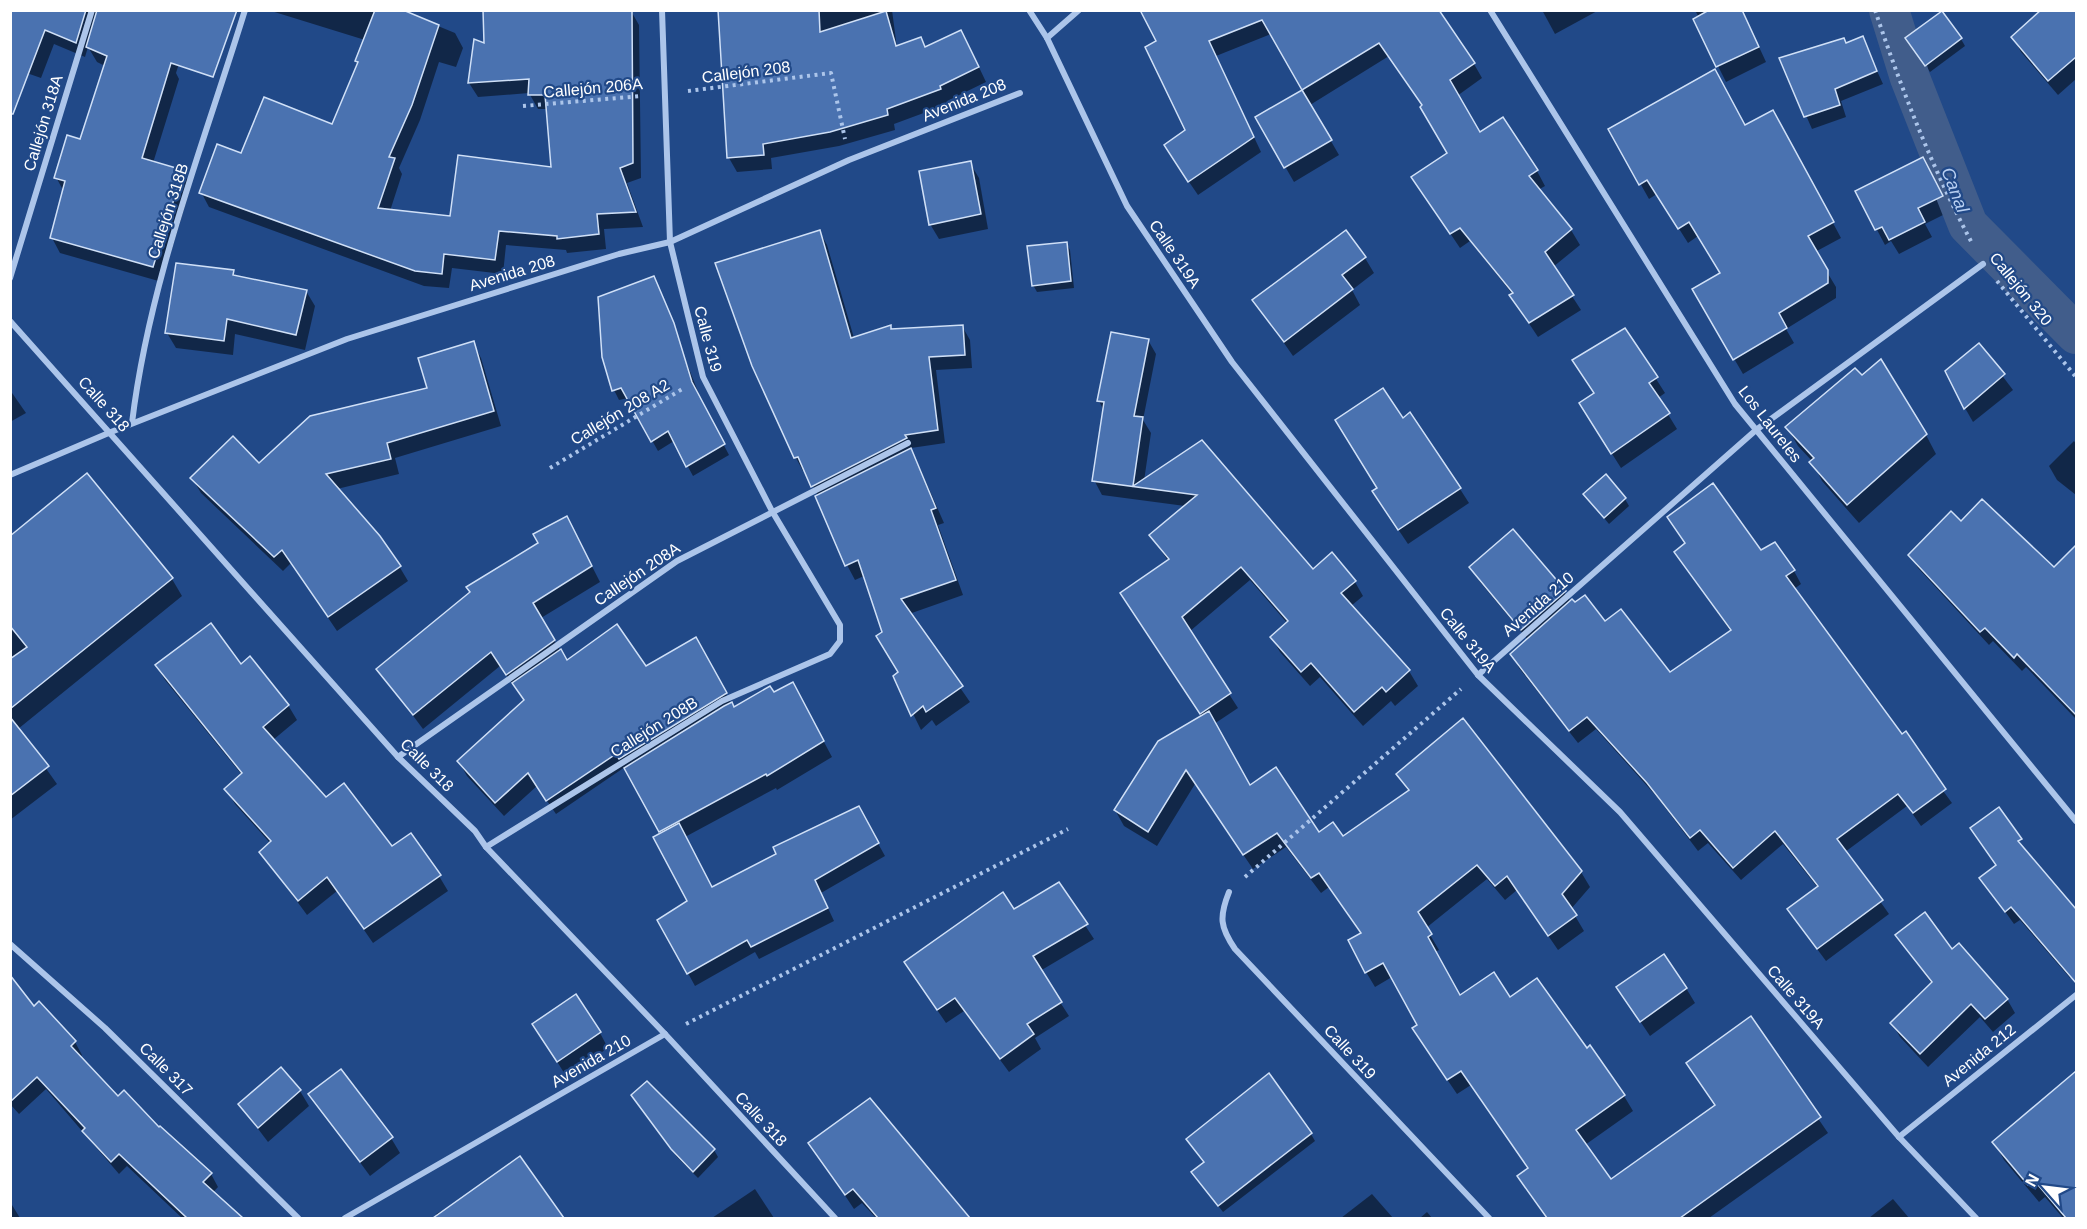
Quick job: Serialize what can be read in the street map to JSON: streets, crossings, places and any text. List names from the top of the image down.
{
  "streets": {
    "street": [
      "Avenida 208",
      "Callejón 318A",
      "Callejón 318B",
      "Calle 319A",
      "Calle 319",
      "Calle 318",
      "Los Laureles",
      "Callejón 208A",
      "Avenida 210",
      "Callejón 208B",
      "Avenida 212",
      "Calle 317"
    ],
    "path": [
      "Callejón 208",
      "Callejón 206A",
      "Callejón 320",
      "Callejón 208 A2"
    ]
  },
  "crossings": [
    ["Callejón 208", "Callejón 206A"],
    ["Callejón 208", "Avenida 208"],
    ["Callejón 208", "Calle 319"],
    ["Callejón 206A", "Calle 319"],
    ["Avenida 208", "Callejón 318B"],
    ["Avenida 208", "Calle 319"],
    ["Avenida 208", "Calle 318"],
    ["Calle 319A", "Avenida 210"],
    ["Calle 319A", "Avenida 212"],
    ["Callejón 320", "Avenida 210"],
    ["Calle 319", "Callejón 208 A2"],
    ["Calle 319", "Callejón 208A"],
    ["Calle 319", "Callejón 208B"],
    ["Calle 318", "Callejón 208A"],
    ["Calle 318", "Avenida 210"],
    ["Calle 318", "Callejón 208B"],
    ["Los Laureles", "Avenida 210"]
  ],
  "water": ["Canal"],
  "north": "top left"
}
